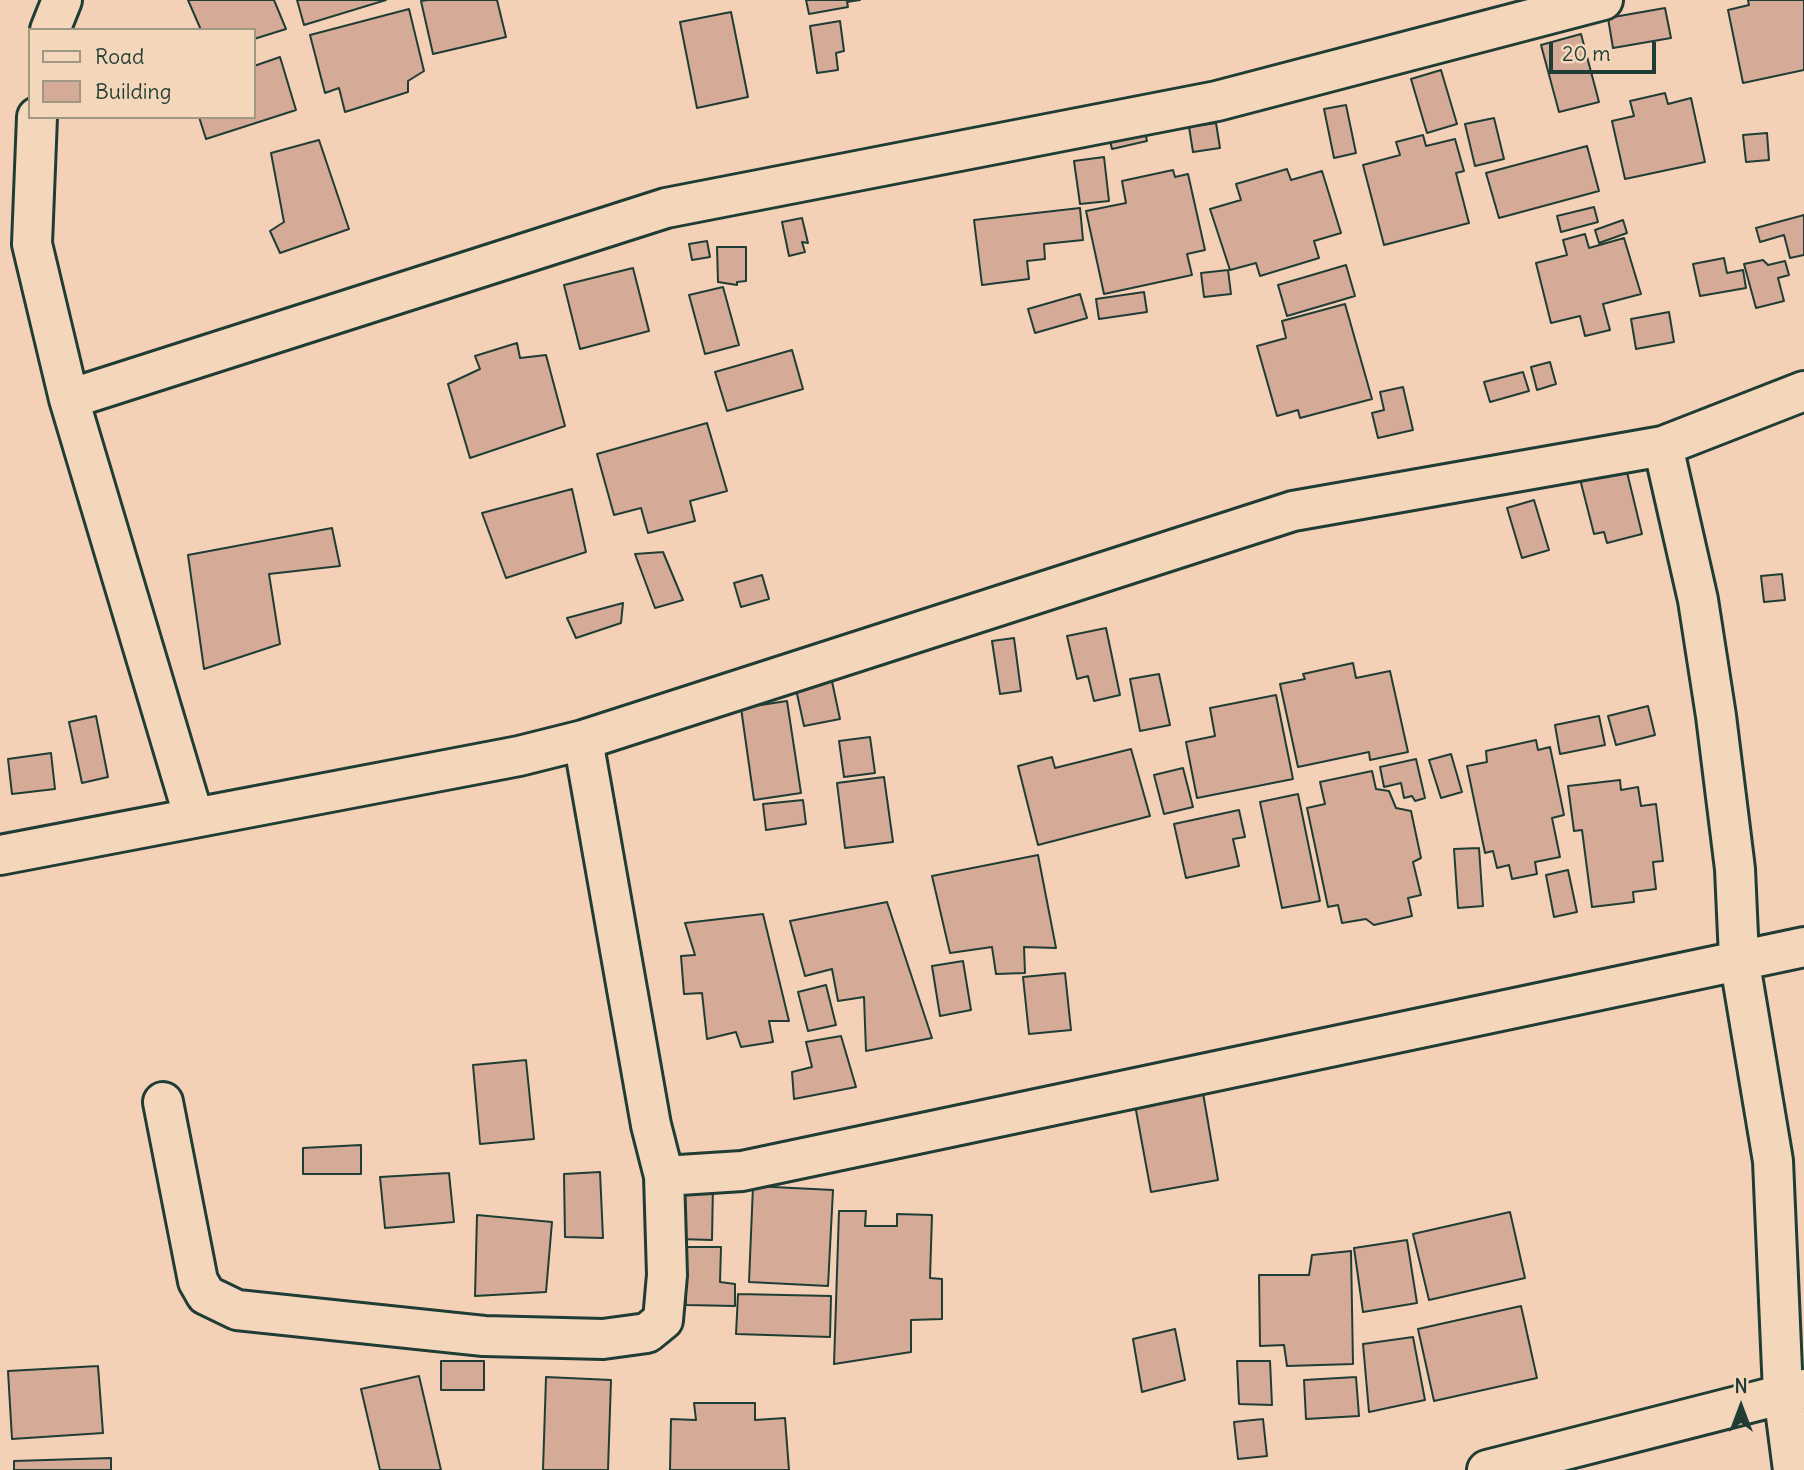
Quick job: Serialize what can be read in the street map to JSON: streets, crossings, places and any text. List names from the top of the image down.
{
  "legend": ["Road", "Building"],
  "scale_bar": "20 m",
  "north": "top"
}
